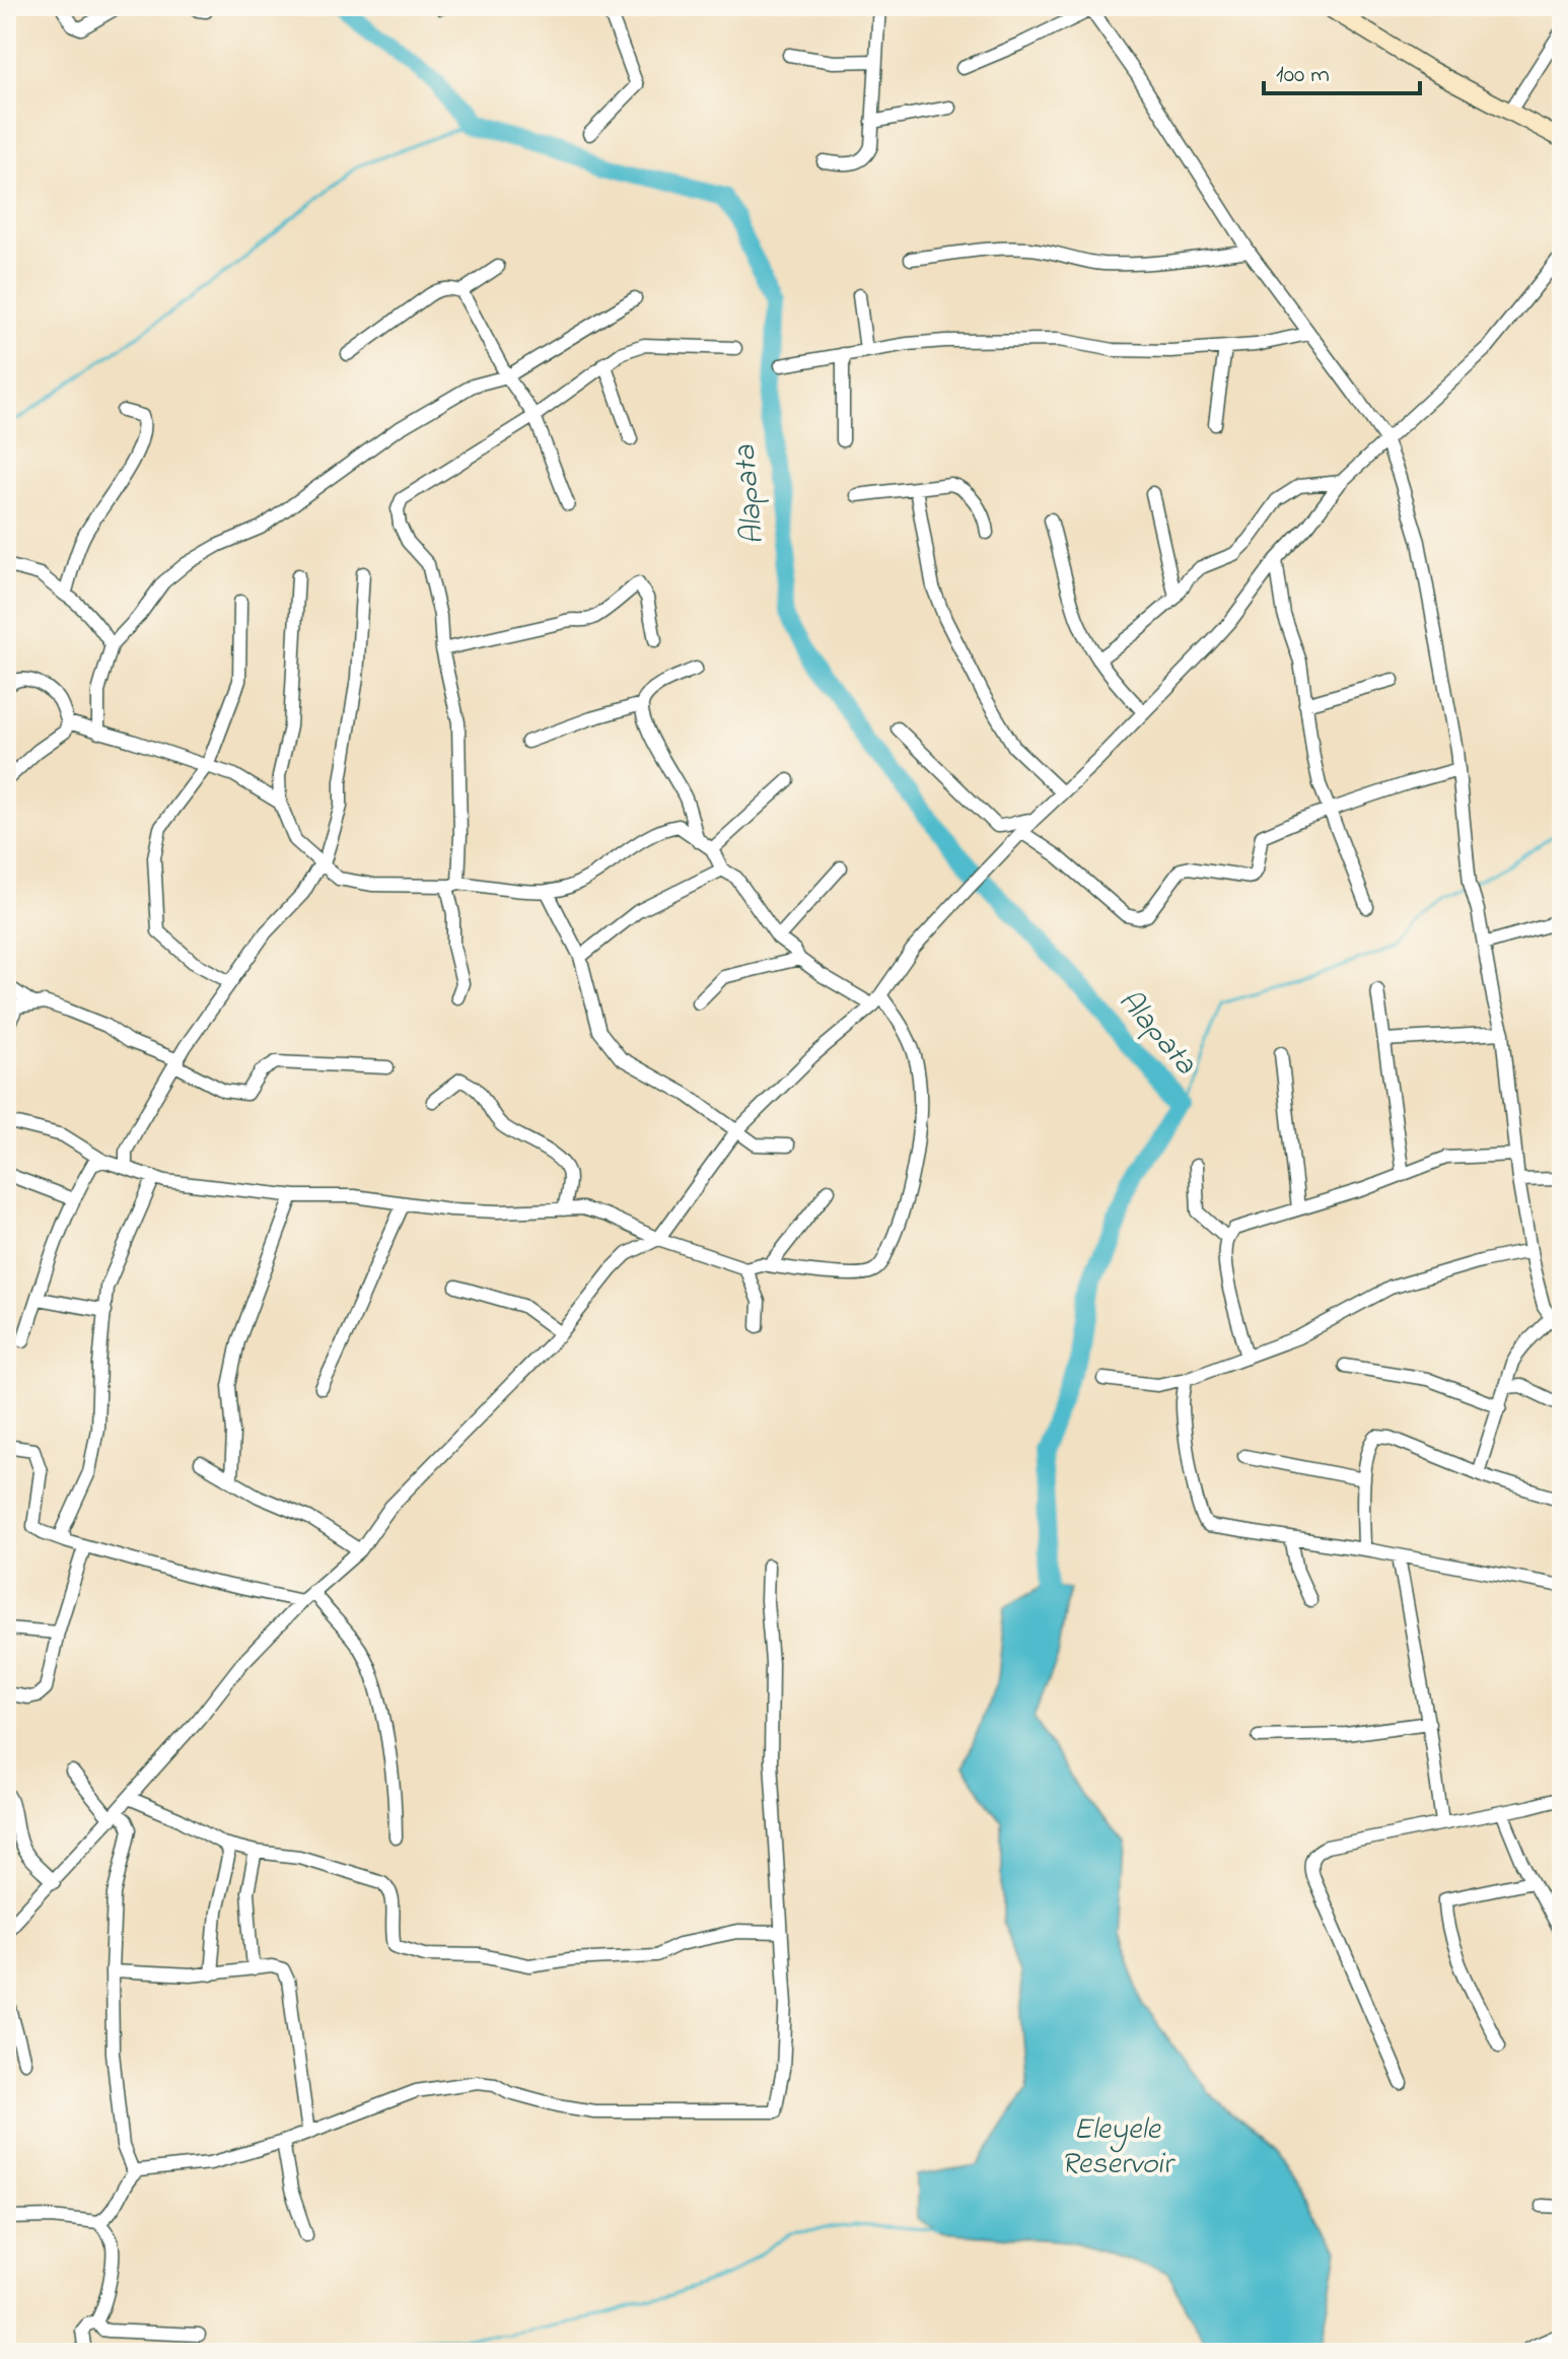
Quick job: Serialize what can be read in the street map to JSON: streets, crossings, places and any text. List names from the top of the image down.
{
  "water": ["Alapata", "Eleyele Reservoir"],
  "scale_bar": "100 m"
}
